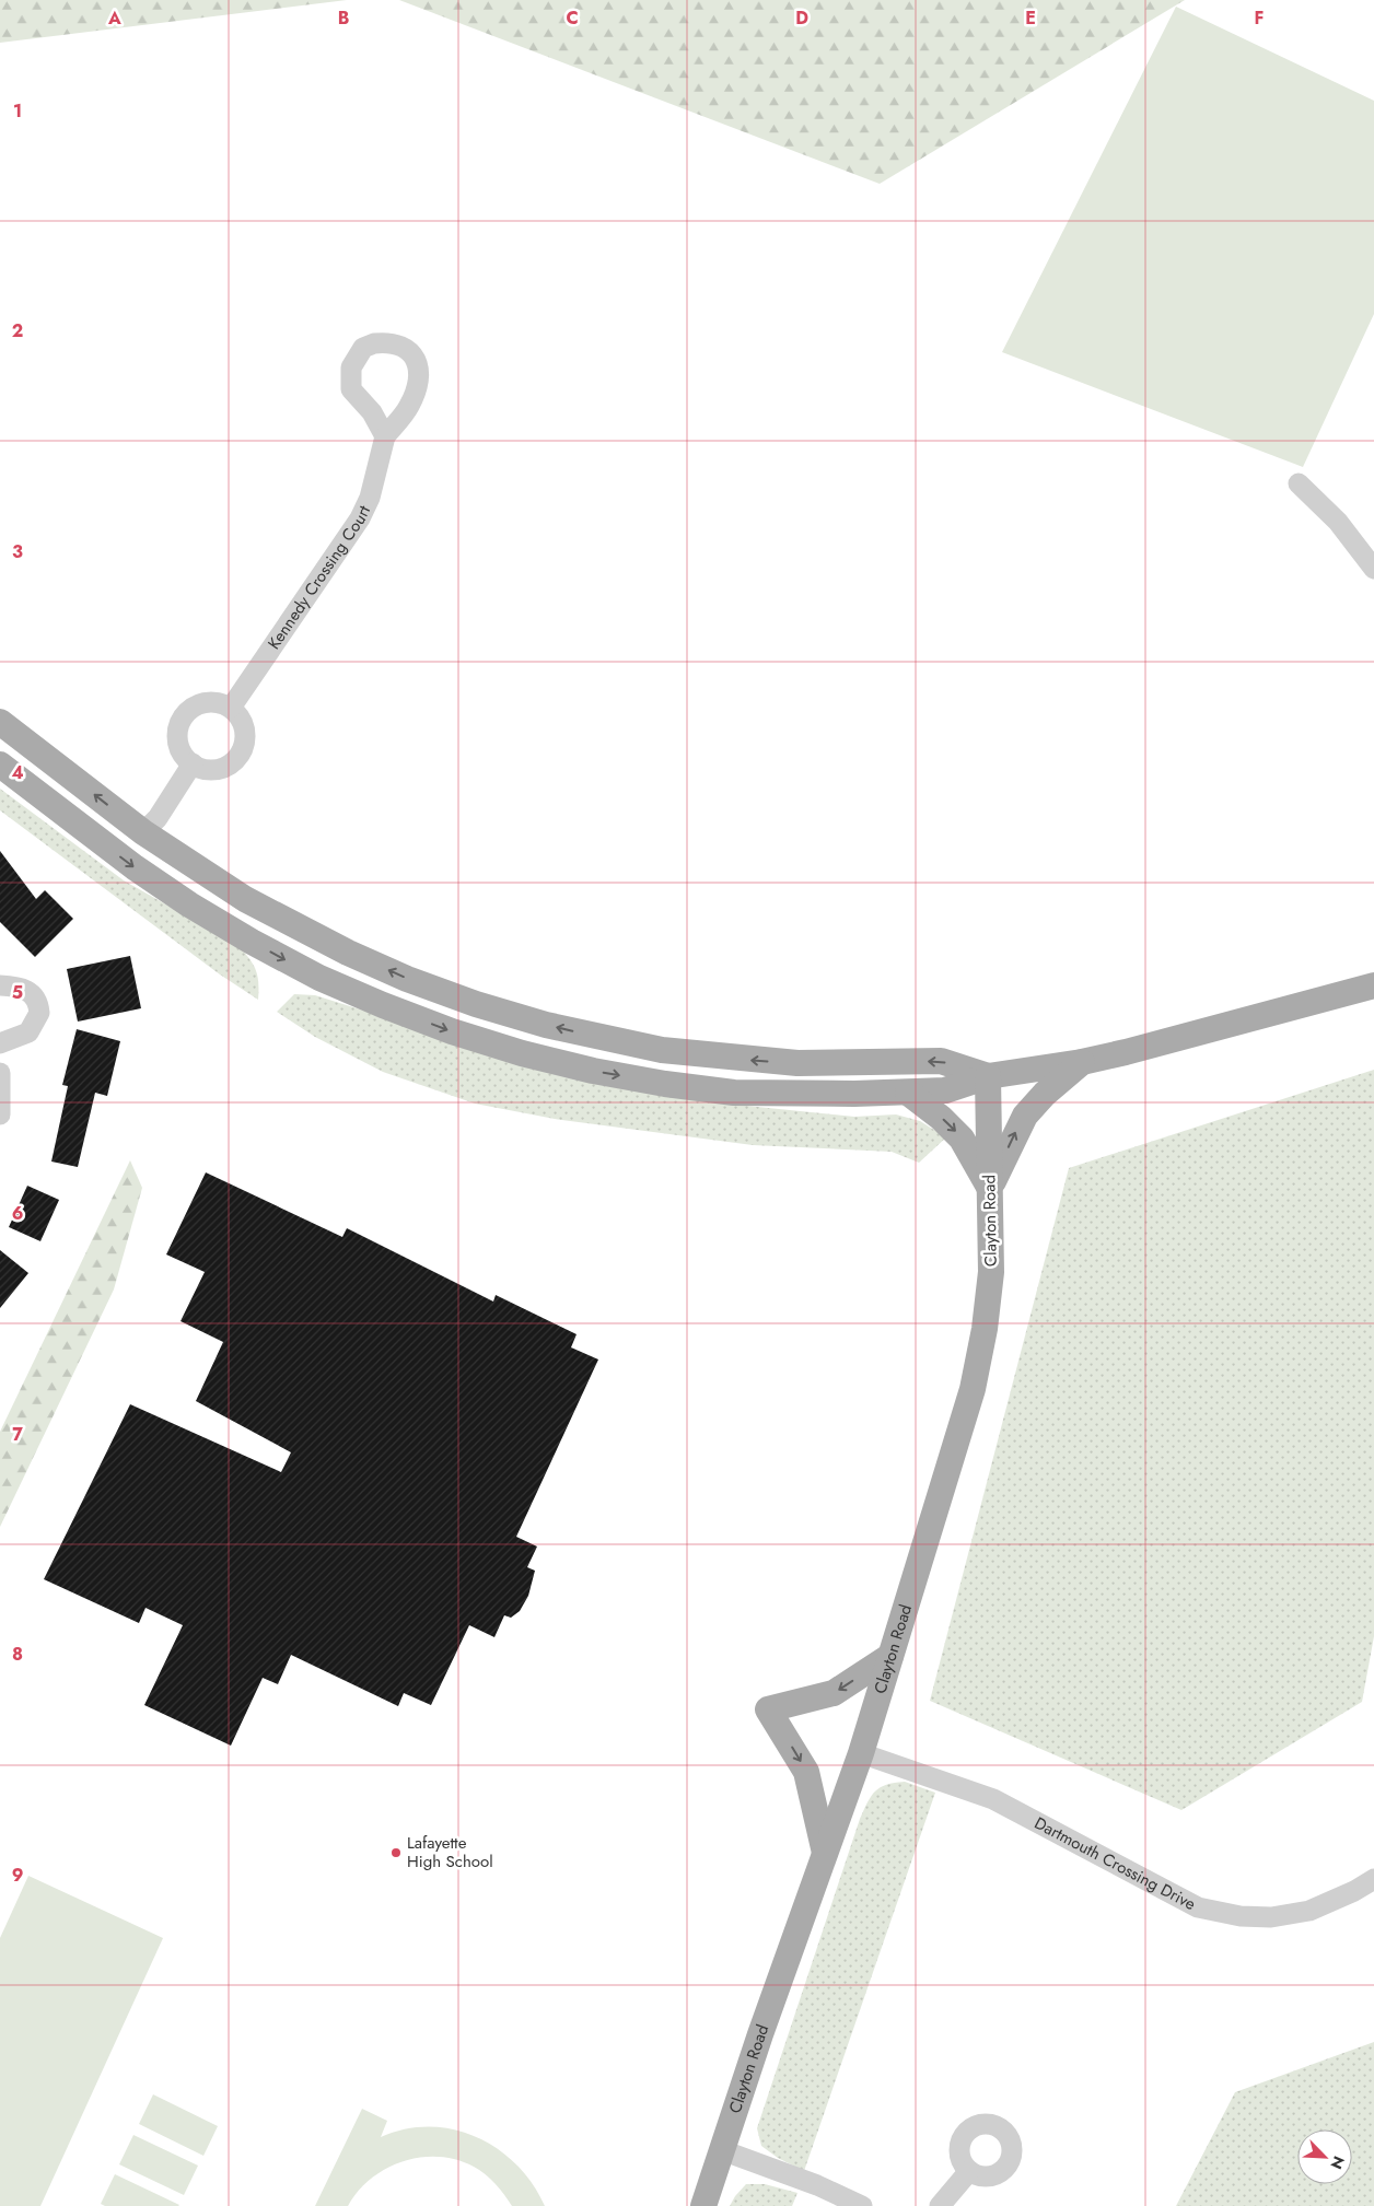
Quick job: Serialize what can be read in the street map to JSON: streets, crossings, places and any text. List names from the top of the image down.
{
  "streets": {
    "main road": ["Clayton Road"],
    "street": ["Kennedy Crossing Court", "Dartmouth Crossing Drive"]
  },
  "crossings": [
    ["Clayton Road", "Dartmouth Crossing Drive"]
  ],
  "places": ["Lafayette High School"],
  "north": "bottom right",
  "grid": {
    "columns": [
      "A",
      "B",
      "C",
      "D",
      "E",
      "F"
    ],
    "rows": [
      "1",
      "2",
      "3",
      "4",
      "5",
      "6",
      "7",
      "8",
      "9"
    ]
  }
}
